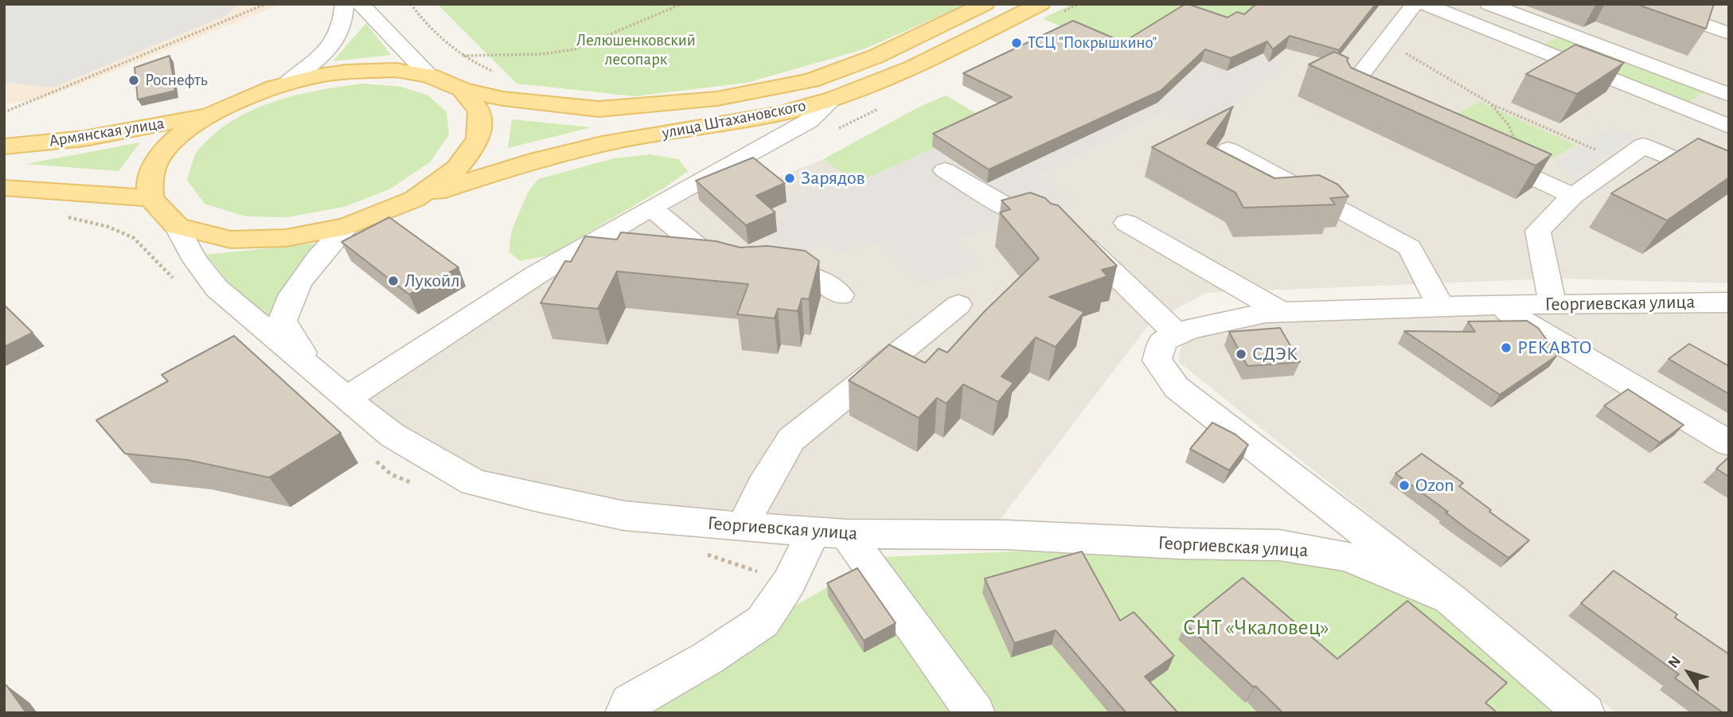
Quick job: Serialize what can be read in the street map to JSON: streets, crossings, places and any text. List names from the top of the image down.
{
  "streets": {
    "main road": ["улица Штахановского", "Армянская улица"],
    "street": ["Георгиевская улица"]
  },
  "crossings": [
    ["улица Штахановского", "Армянская улица"]
  ],
  "parks": ["Лелюшенковский лесопарк", "СНТ «Чкаловец»"],
  "places": [
    "ТСЦ \"Покрышкино\"",
    "Роснефть",
    "Зарядов",
    "Лукойл",
    "РЕКАВТО",
    "СДЭК",
    "Ozon"
  ],
  "north": "top left"
}
